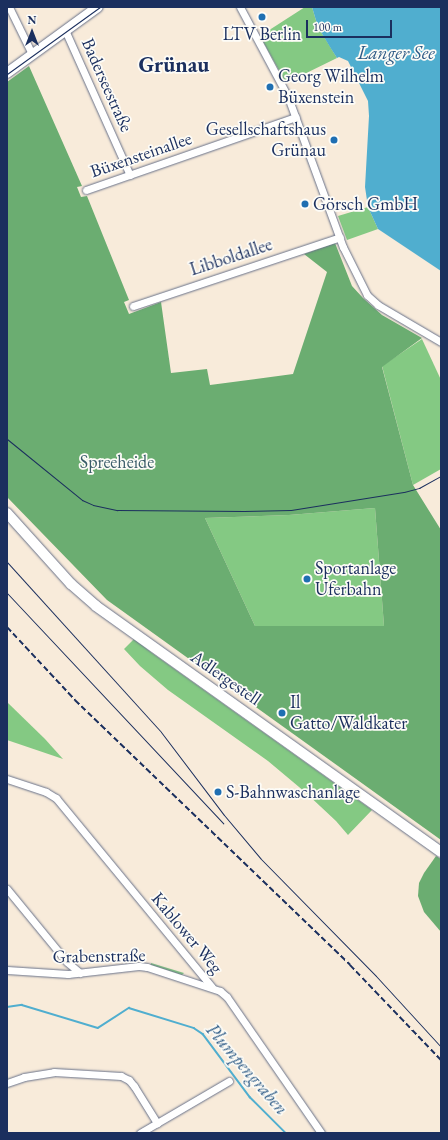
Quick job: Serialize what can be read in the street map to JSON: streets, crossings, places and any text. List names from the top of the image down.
{
  "streets": {
    "main road": ["Adlergestell"],
    "street": [
      "Baderseestraße",
      "Büxensteinallee",
      "Libboldallee",
      "Kablower Weg",
      "Grabenstraße"
    ]
  },
  "crossings": [
    ["Baderseestraße", "Büxensteinallee"],
    ["Kablower Weg", "Grabenstraße"]
  ],
  "districts": ["Grünau"],
  "water": ["Langer See", "Plumpengraben"],
  "parks": ["Spreeheide"],
  "places": [
    "LTV Berlin",
    "Georg Wilhelm Büxenstein",
    "Gesellschaftshaus Grünau",
    "Görsch GmbH",
    "Sportanlage Uferbahn",
    "Il Gatto/Waldkater",
    "S-Bahnwaschanlage"
  ],
  "scale_bar": "100 m",
  "north": "top"
}
